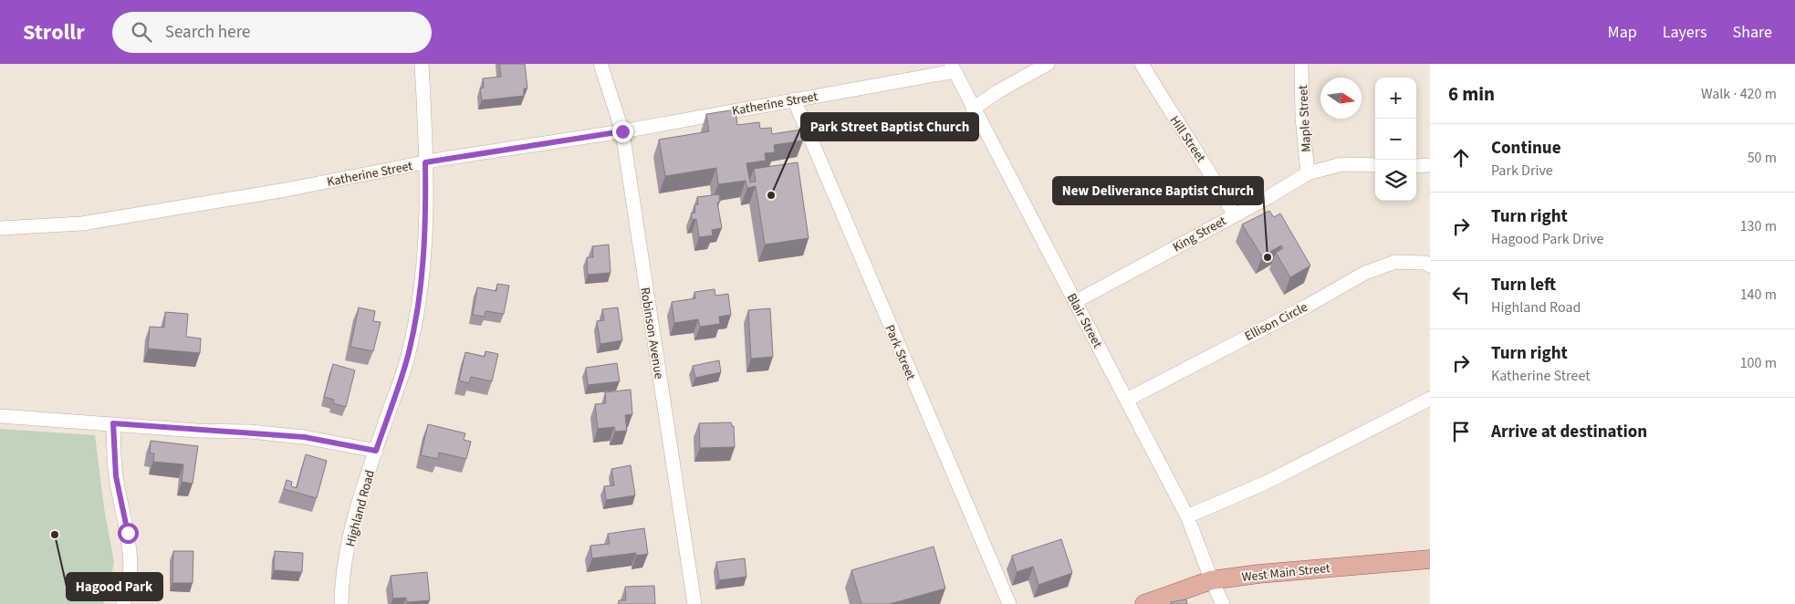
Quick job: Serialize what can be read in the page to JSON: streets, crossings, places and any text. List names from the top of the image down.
{
  "streets": {
    "main road": ["West Main Street"],
    "street": [
      "Katherine Street",
      "Maple Street",
      "Hill Street",
      "King Street",
      "Blair Street",
      "Ellison Circle",
      "Robinson Avenue",
      "Park Street",
      "Highland Road"
    ]
  },
  "crossings": [
    ["Katherine Street", "Blair Street"],
    ["Katherine Street", "Robinson Avenue"],
    ["Katherine Street", "Park Street"],
    ["Katherine Street", "Highland Road"],
    ["Maple Street", "King Street"],
    ["Hill Street", "King Street"],
    ["King Street", "Blair Street"],
    ["Blair Street", "Ellison Circle"],
    ["Blair Street", "West Main Street"]
  ],
  "places": ["Park Street Baptist Church", "New Deliverance Baptist Church", "Hagood Park"],
  "north": "right",
  "page": {
    "header": "Strollr",
    "search": "Search here",
    "nav": ["Map", "Layers", "Share"],
    "heading": ["6 min", "Walk · 420 m"],
    "map_buttons": ["+", "−"],
    "list": [
      ["Continue", "Park Drive", "50 m"],
      ["Turn right", "Hagood Park Drive", "130 m"],
      ["Turn left", "Highland Road", "140 m"],
      ["Turn right", "Katherine Street", "100 m"],
      "Arrive at destination"
    ]
  }
}
